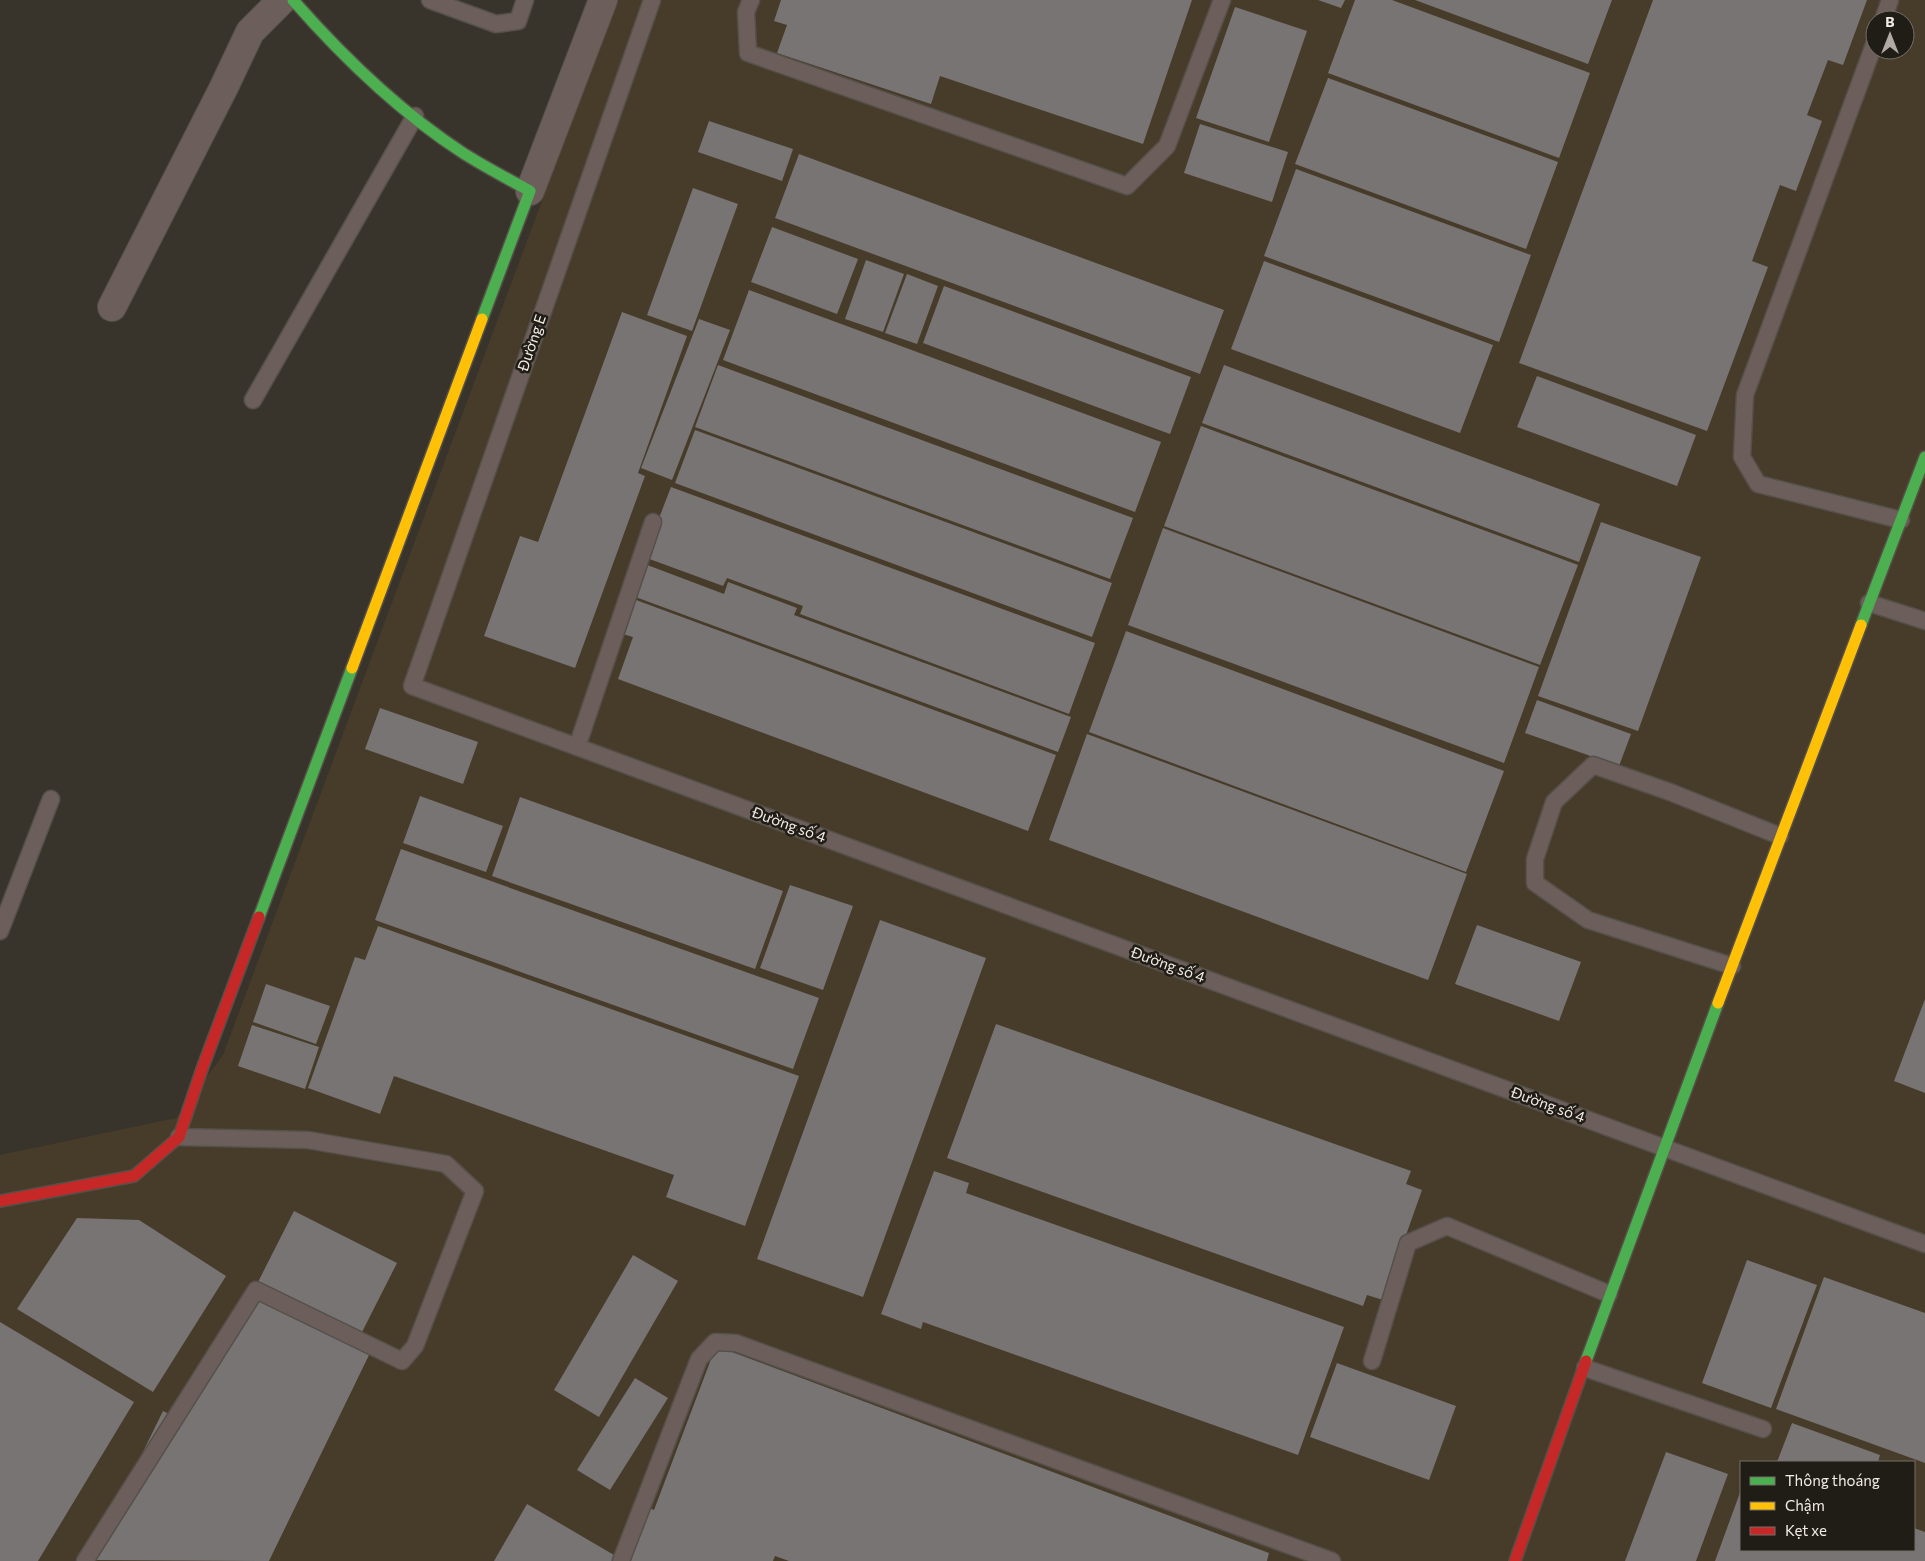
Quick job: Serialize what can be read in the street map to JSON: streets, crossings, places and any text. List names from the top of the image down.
{
  "streets": {
    "lane": ["Đường E", "Đường số 4"]
  },
  "crossings": [
    ["Đường E", "Đường số 4"]
  ],
  "legend": ["Thông thoáng", "Chậm", "Kẹt xe"],
  "north": "top"
}
